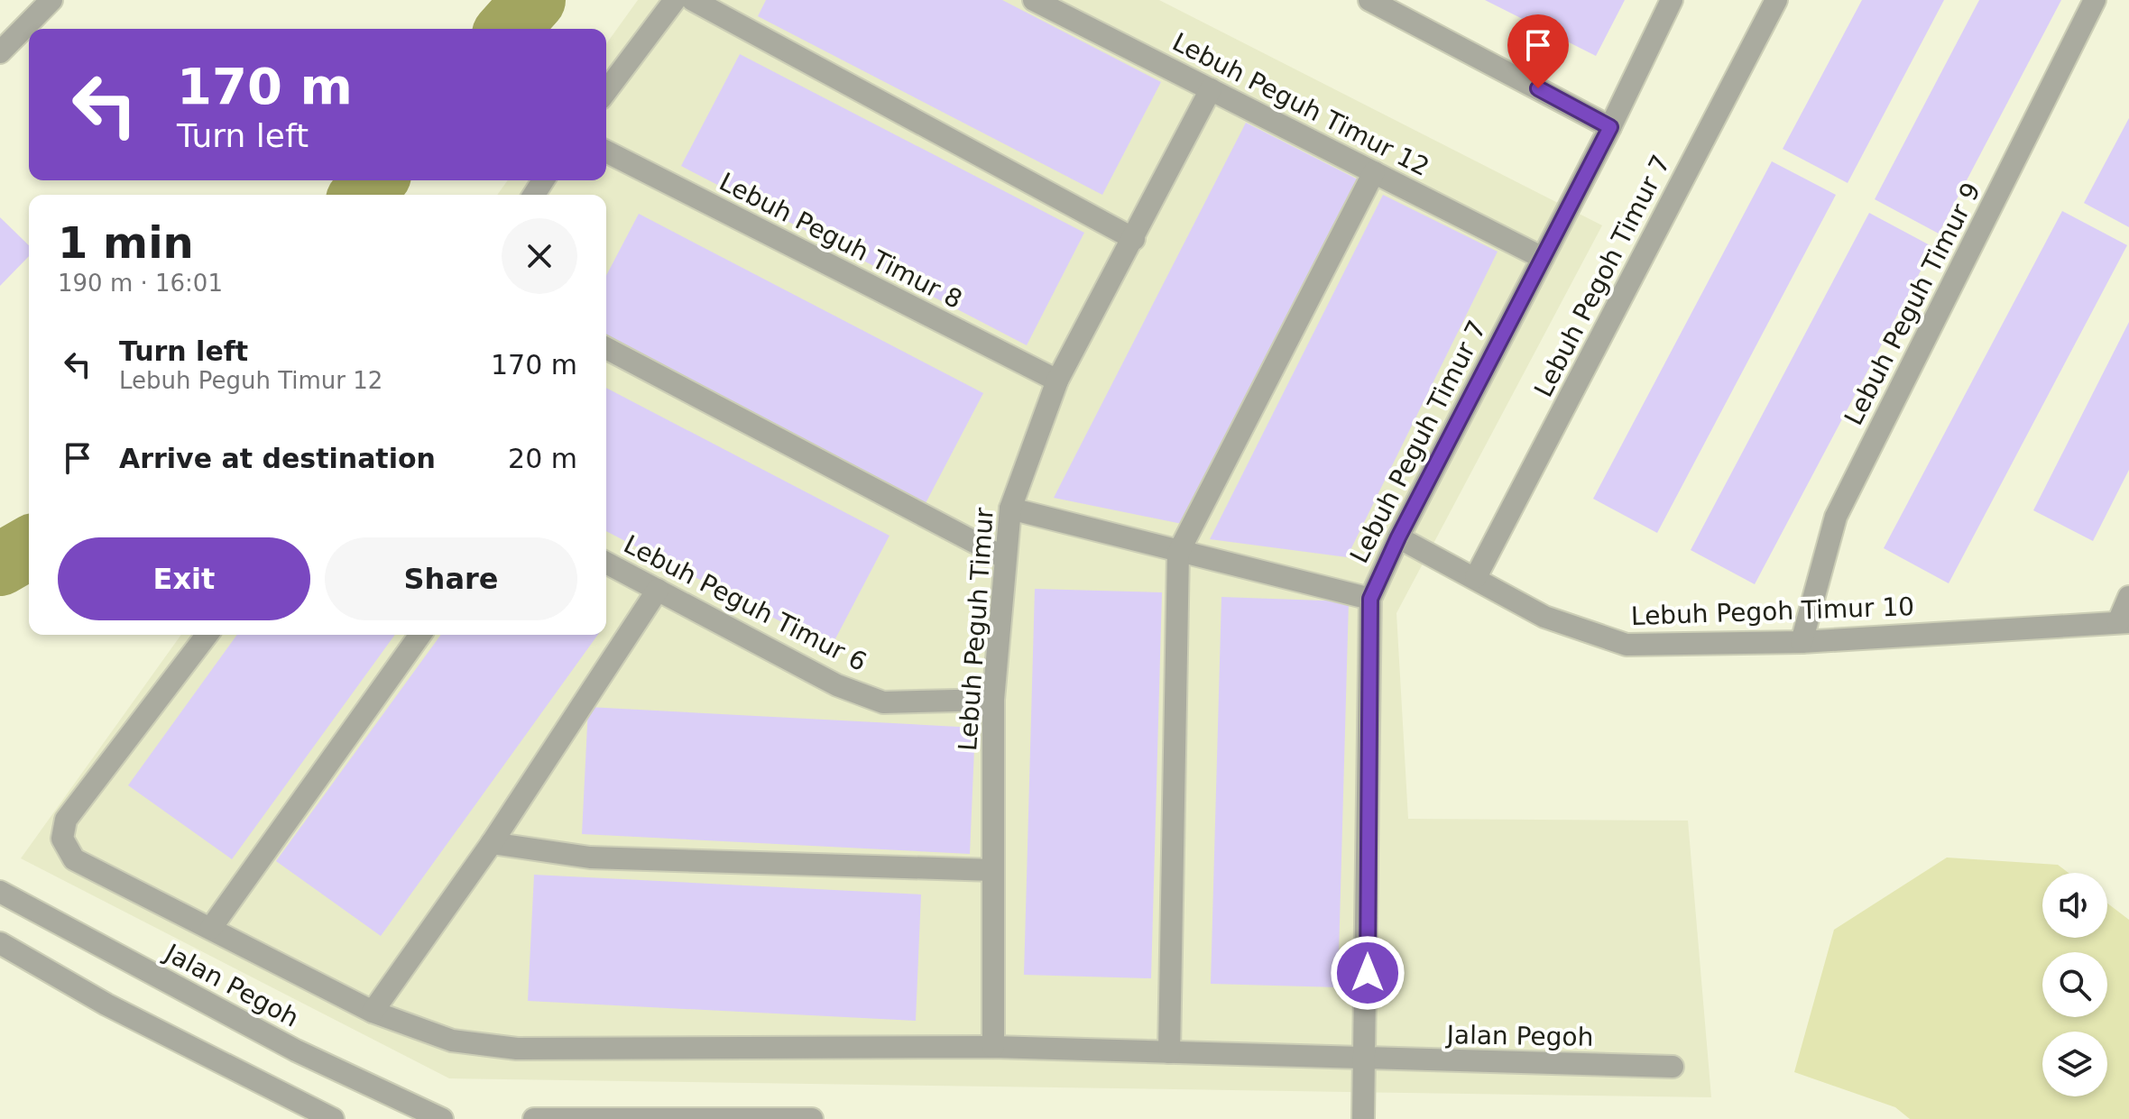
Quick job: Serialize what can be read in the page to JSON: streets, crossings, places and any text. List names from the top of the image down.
{
  "streets": {
    "street": [
      "Lebuh Peguh Timur 12",
      "Lebuh Peguh Timur 8",
      "Lebuh Pegoh Timur 7",
      "Lebuh Peguh Timur 9",
      "Lebuh Peguh Timur 7",
      "Lebuh Peguh Timur 6",
      "Lebuh Pegoh Timur 10",
      "Lebuh Peguh Timur",
      "Jalan Pegoh"
    ]
  },
  "crossings": [
    ["Lebuh Peguh Timur 12", "Lebuh Peguh Timur 7"],
    ["Lebuh Peguh Timur 12", "Lebuh Peguh Timur"],
    ["Lebuh Peguh Timur 8", "Lebuh Peguh Timur"],
    ["Lebuh Pegoh Timur 7", "Lebuh Pegoh Timur 10"],
    ["Lebuh Peguh Timur 9", "Lebuh Pegoh Timur 10"],
    ["Lebuh Peguh Timur 7", "Lebuh Pegoh Timur 10"],
    ["Lebuh Peguh Timur 7", "Jalan Pegoh"],
    ["Lebuh Peguh Timur 6", "Lebuh Peguh Timur"],
    ["Lebuh Peguh Timur", "Jalan Pegoh"]
  ],
  "page": {
    "turn": ["170 m", "Turn left"],
    "heading": ["1 min", "190 m · 16:01"],
    "list": [
      {
        "name": "Turn left",
        "note": "Lebuh Peguh Timur 12",
        "value": "170 m"
      },
      {
        "name": "Arrive at destination",
        "value": "20 m"
      }
    ],
    "buttons": ["Exit", "Share"]
  }
}
